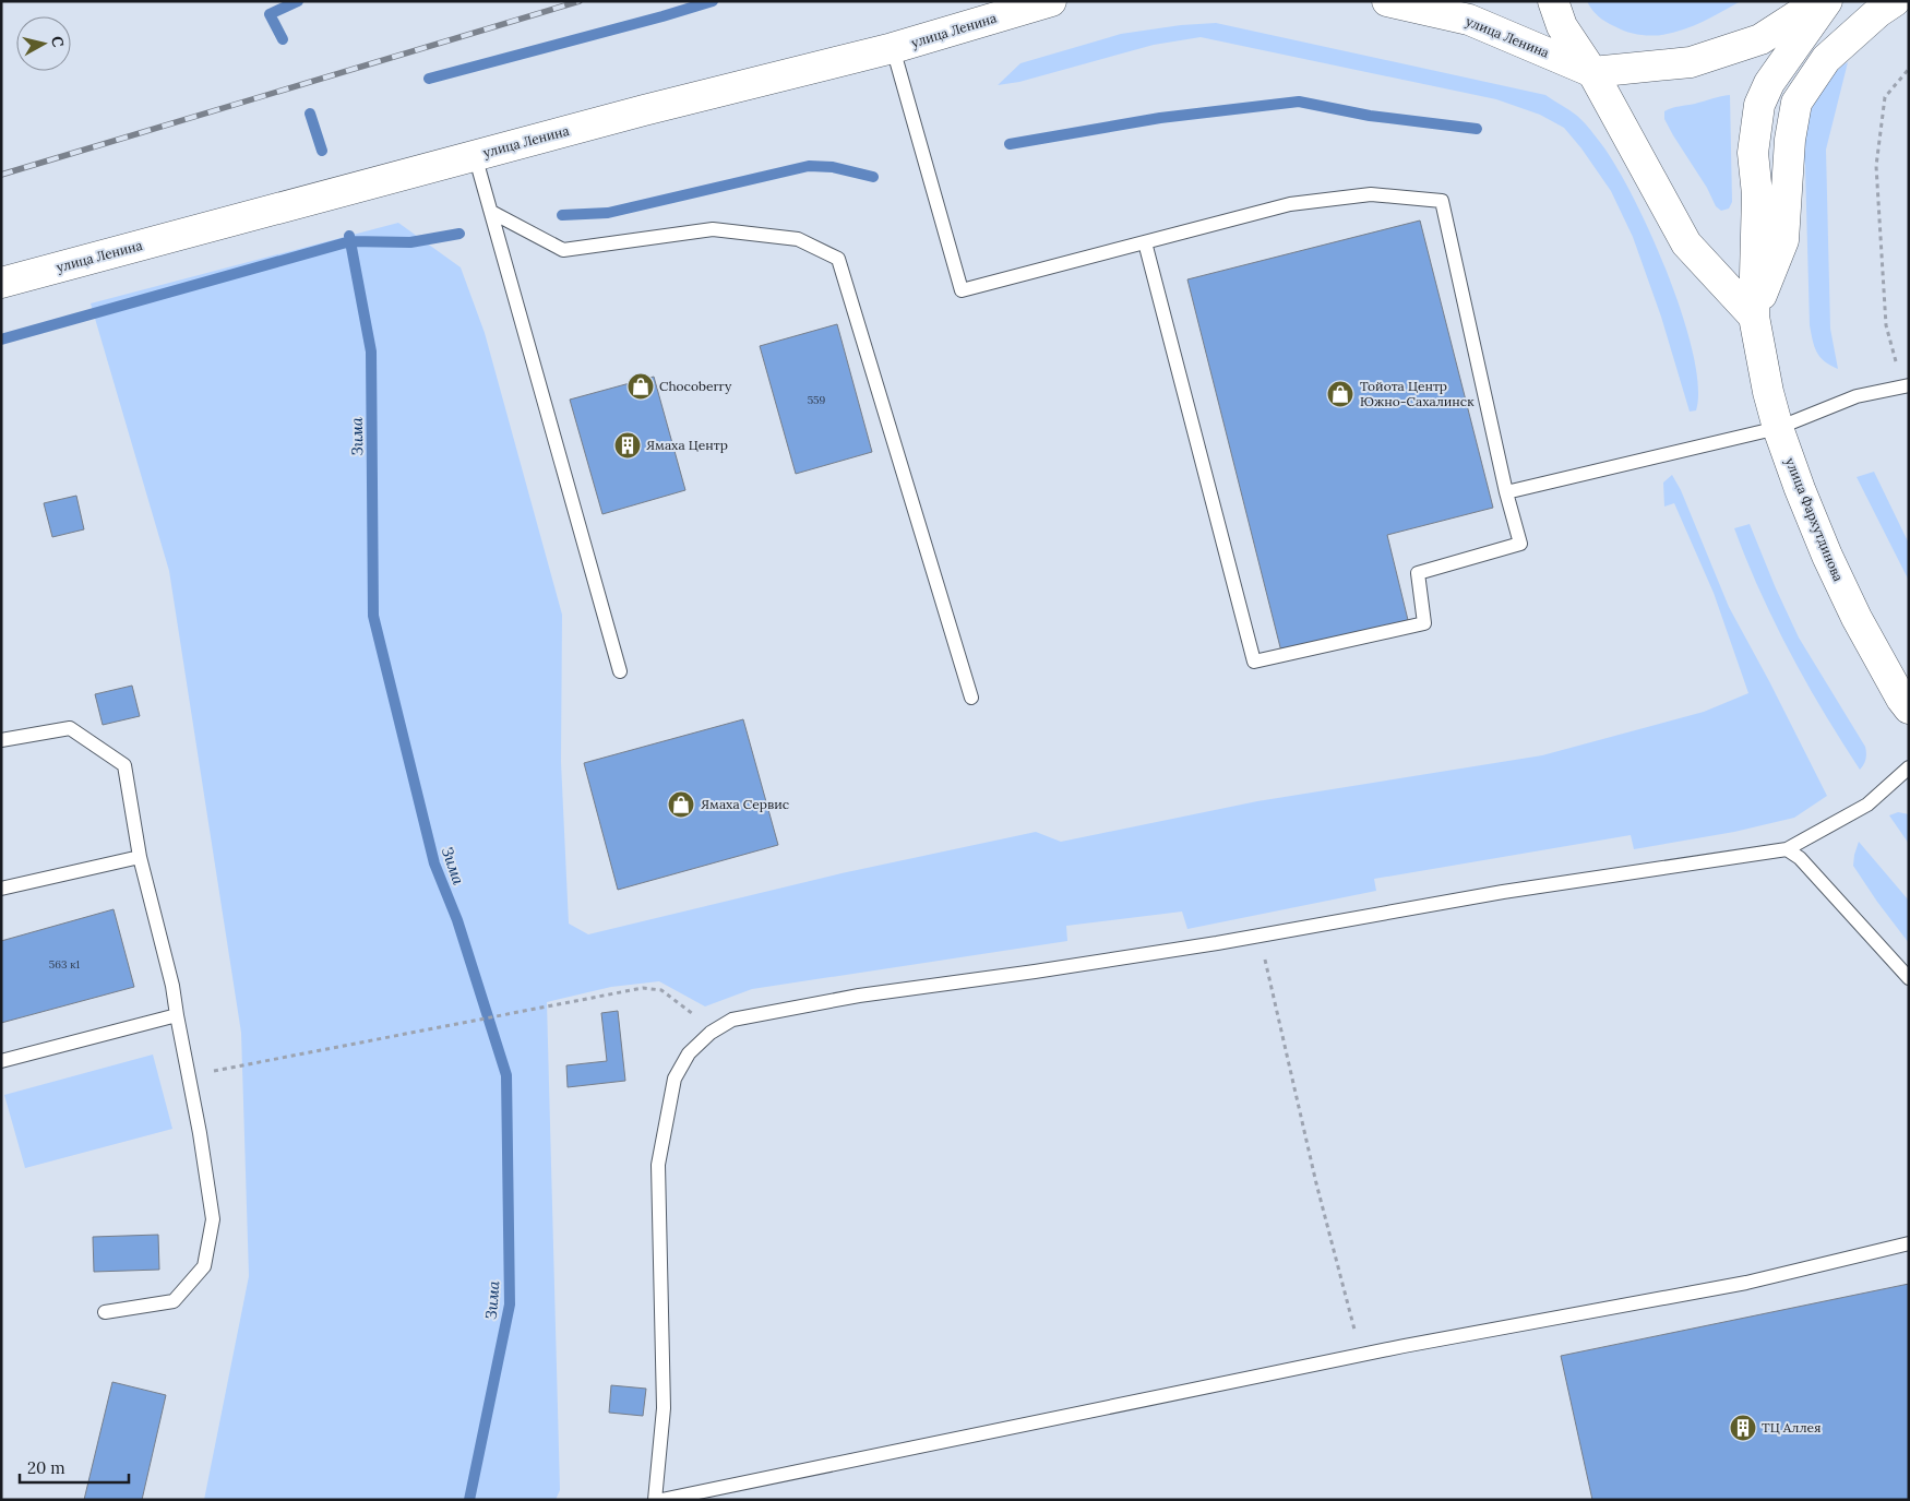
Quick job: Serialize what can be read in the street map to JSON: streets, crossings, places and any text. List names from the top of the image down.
{
  "streets": {
    "main road": ["улица Ленина", "улица Фархутдинова"]
  },
  "water": ["Зима"],
  "places": {
    "shop": ["Chocoberry", "Тойота Центр Южно-Сахалинск", "Ямаха Сервис"],
    "building": ["Ямаха Центр", "ТЦ Аллея"]
  },
  "house_numbers": ["559", "563 к1"],
  "scale_bar": "20 m",
  "north": "right"
}
